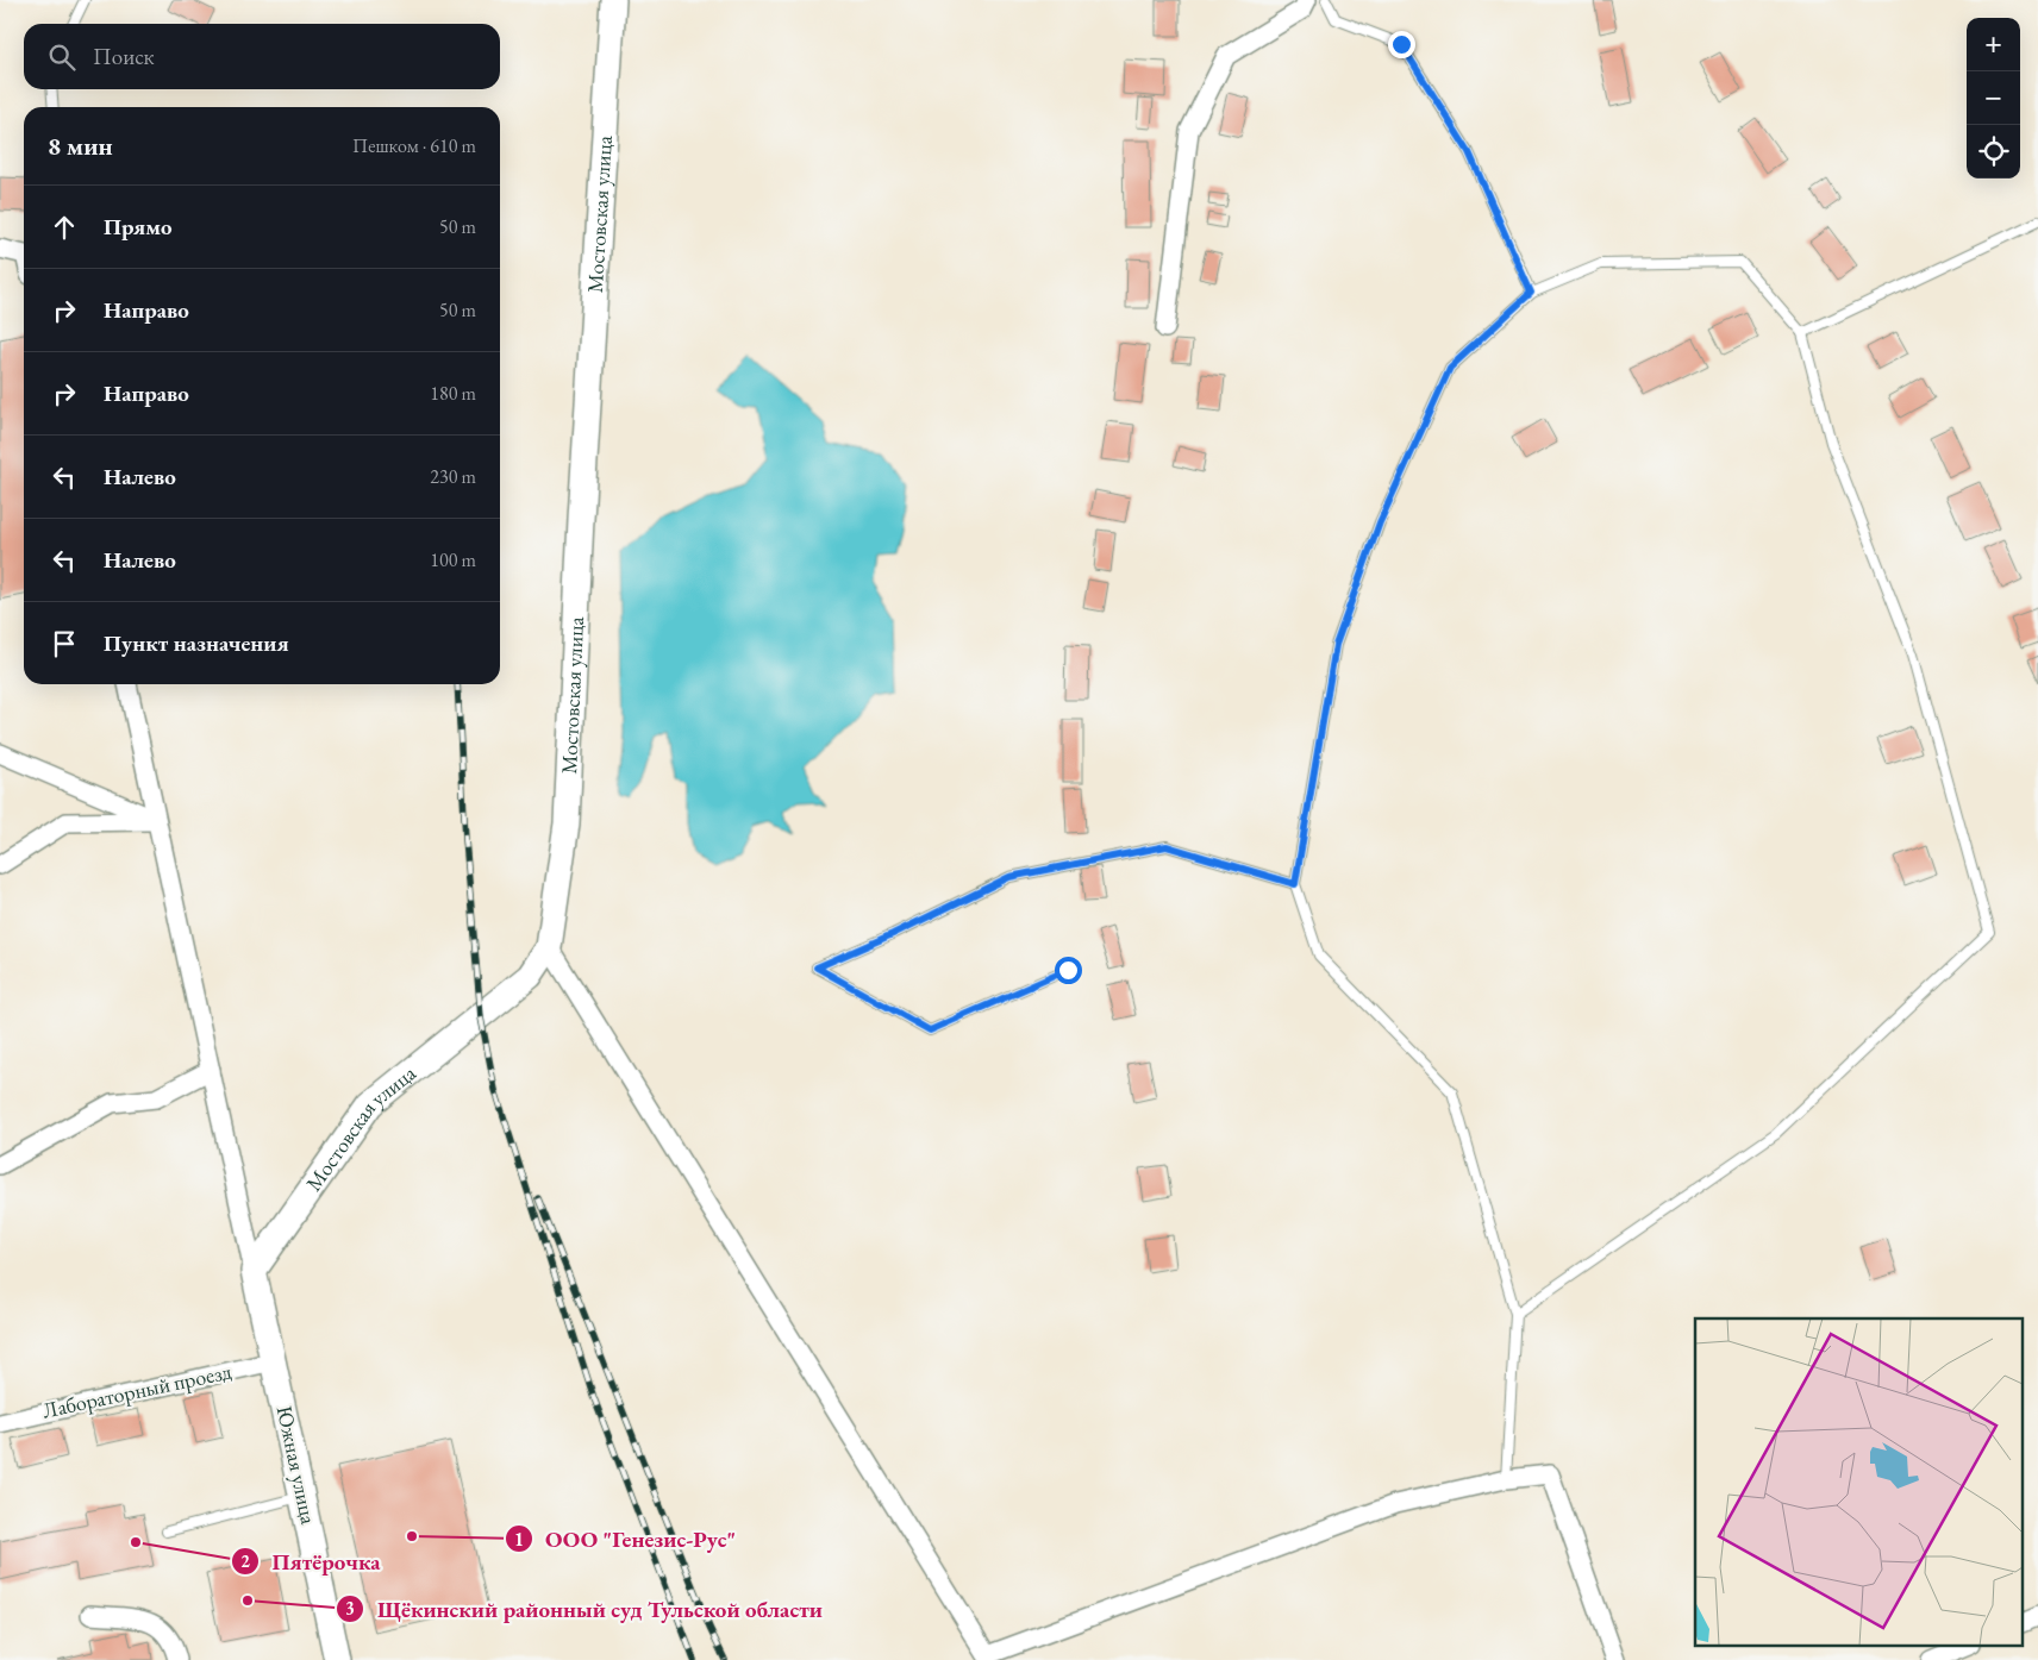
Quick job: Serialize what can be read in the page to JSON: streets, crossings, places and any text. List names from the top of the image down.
{
  "streets": {
    "street": ["Мостовская улица", "Лабораторный проезд", "Южная улица"]
  },
  "crossings": [
    ["Мостовская улица", "Южная улица"],
    ["Лабораторный проезд", "Южная улица"]
  ],
  "places": ["ООО \"Генезис-Рус\"", "Пятёрочка", "Щёкинский районный суд Тульской области"],
  "page": {
    "map_buttons": ["+", "−"],
    "search": "Поиск",
    "heading": ["8 мин", "Пешком · 610 m"],
    "list": [
      ["Прямо", "50 m"],
      ["Направо", "50 m"],
      ["Направо", "180 m"],
      ["Налево", "230 m"],
      ["Налево", "100 m"],
      "Пункт назначения"
    ]
  }
}
